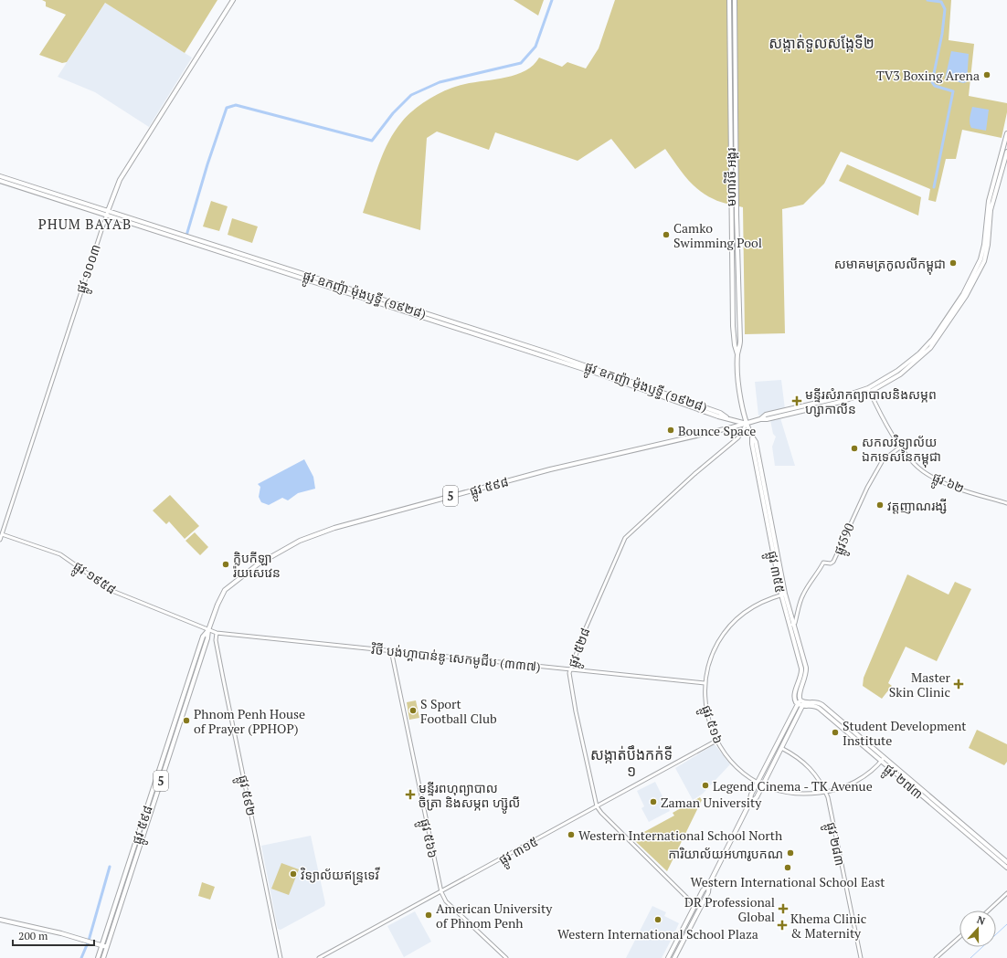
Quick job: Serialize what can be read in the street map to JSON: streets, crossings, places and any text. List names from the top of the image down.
{
  "streets": {
    "main road": [
      "មហាវិថី អង្គរ",
      "ផ្លូវ ១០០៣",
      "ផ្លូវ ឧកញ៉ា ម៉ុងឫទ្ធី (១៩២៨)",
      "ផ្លូវ ៥៩៨",
      "5",
      "ផ្លូវ ៣៥៥",
      "ផ្លូវ ២៧៣"
    ],
    "street": [
      "ផ្លូវ ៦២",
      "ផ្លូវ590",
      "ផ្លូវ ១៩៥៨",
      "ផ្លូវ ៥២៨",
      "វិថី បង់ហ្គាបាន់ឌូ សេកមូជីប (៣៣៧)",
      "ផ្លូវ ៥១៦",
      "ផ្លូវ ៥៩២",
      "ផ្លូវ ៥៦៦",
      "ផ្លូវ ២៨៣",
      "ផ្លូវ ៣១៥"
    ]
  },
  "crossings": [
    ["មហាវិថី អង្គរ", "ផ្លូវ ឧកញ៉ា ម៉ុងឫទ្ធី (១៩២៨)"],
    ["មហាវិថី អង្គរ", "ផ្លូវ ៥៩៨"],
    ["មហាវិថី អង្គរ", "ផ្លូវ ៣៥៥"],
    ["មហាវិថី អង្គរ", "ផ្លូវ ៥២៨"],
    ["ផ្លូវ ១០០៣", "ផ្លូវ ឧកញ៉ា ម៉ុងឫទ្ធី (១៩២៨)"],
    ["ផ្លូវ ១០០៣", "ផ្លូវ ១៩៥៨"],
    ["ផ្លូវ ឧកញ៉ា ម៉ុងឫទ្ធី (១៩២៨)", "ផ្លូវ ៥៩៨"],
    ["ផ្លូវ ឧកញ៉ា ម៉ុងឫទ្ធី (១៩២៨)", "ផ្លូវ ៣៥៥"],
    ["ផ្លូវ ឧកញ៉ា ម៉ុងឫទ្ធី (១៩២៨)", "ផ្លូវ ៥២៨"],
    ["ផ្លូវ ៦២", "ផ្លូវ590"],
    ["ផ្លូវ ៥៩៨", "ផ្លូវ ៣៥៥"],
    ["ផ្លូវ ៥៩៨", "ផ្លូវ ១៩៥៨"],
    ["ផ្លូវ ៥៩៨", "ផ្លូវ ៥២៨"],
    ["ផ្លូវ ៥៩៨", "វិថី បង់ហ្គាបាន់ឌូ សេកមូជីប (៣៣៧)"],
    ["ផ្លូវ590", "ផ្លូវ ៣៥៥"],
    ["ផ្លូវ ៣៥៥", "ផ្លូវ ៥២៨"],
    ["ផ្លូវ ៣៥៥", "ផ្លូវ ៥១៦"],
    ["ផ្លូវ ៣៥៥", "ផ្លូវ ២៧៣"],
    ["ផ្លូវ ១៩៥៨", "វិថី បង់ហ្គាបាន់ឌូ សេកមូជីប (៣៣៧)"],
    ["ផ្លូវ ៥២៨", "វិថី បង់ហ្គាបាន់ឌូ សេកមូជីប (៣៣៧)"],
    ["ផ្លូវ ៥២៨", "ផ្លូវ ៣១៥"],
    ["វិថី បង់ហ្គាបាន់ឌូ សេកមូជីប (៣៣៧)", "ផ្លូវ ៥១៦"],
    ["វិថី បង់ហ្គាបាន់ឌូ សេកមូជីប (៣៣៧)", "ផ្លូវ ៥៩២"],
    ["វិថី បង់ហ្គាបាន់ឌូ សេកមូជីប (៣៣៧)", "ផ្លូវ ៥៦៦"],
    ["ផ្លូវ ៥១៦", "ផ្លូវ ២៧៣"],
    ["ផ្លូវ ៥១៦", "ផ្លូវ ២៨៣"],
    ["ផ្លូវ ៥១៦", "ផ្លូវ ៣១៥"],
    ["ផ្លូវ ៥៦៦", "ផ្លូវ ៣១៥"]
  ],
  "districts": ["សង្កាត់ទួលសង្កែទី២", "PHUM BAYAB", "សង្កាត់បឹងកក់ទី ១"],
  "places": {
    "other": [
      "TV3 Boxing Arena",
      "Camko Swimming Pool",
      "សមាគមត្រកូលលីកម្ពុជា",
      "Bounce Space",
      "សកលវិទ្យាល័យ ឯកទេសនៃកម្ពុជា",
      "វត្តញាណរង្សី",
      "ក្លិបកីឡា រ៉យសេវេន",
      "S Sport Football Club",
      "Phnom Penh House of Prayer (PPHOP)",
      "Student Development Institute",
      "Legend Cinema - TK Avenue",
      "Zaman University",
      "Western International School North",
      "ការិយាល័យអហារូបកណ",
      "Western International School East",
      "វិទ្យាល័យឥន្រ្ទទេវី",
      "American University of Phnom Penh",
      "Western International School Plaza"
    ],
    "health": [
      "មន្ទីរសំរាកព្យាបាលនិងសម្ភព ហ្សាកាលីន",
      "Master Skin Clinic",
      "មន្ទីរពហុព្យាបាល ចិត្រា និងសម្ភព ហ្ស៊ូលី",
      "DR Professional Global",
      "Khema Clinic & Maternity"
    ]
  },
  "scale_bar": "200 m",
  "north": "top"
}
